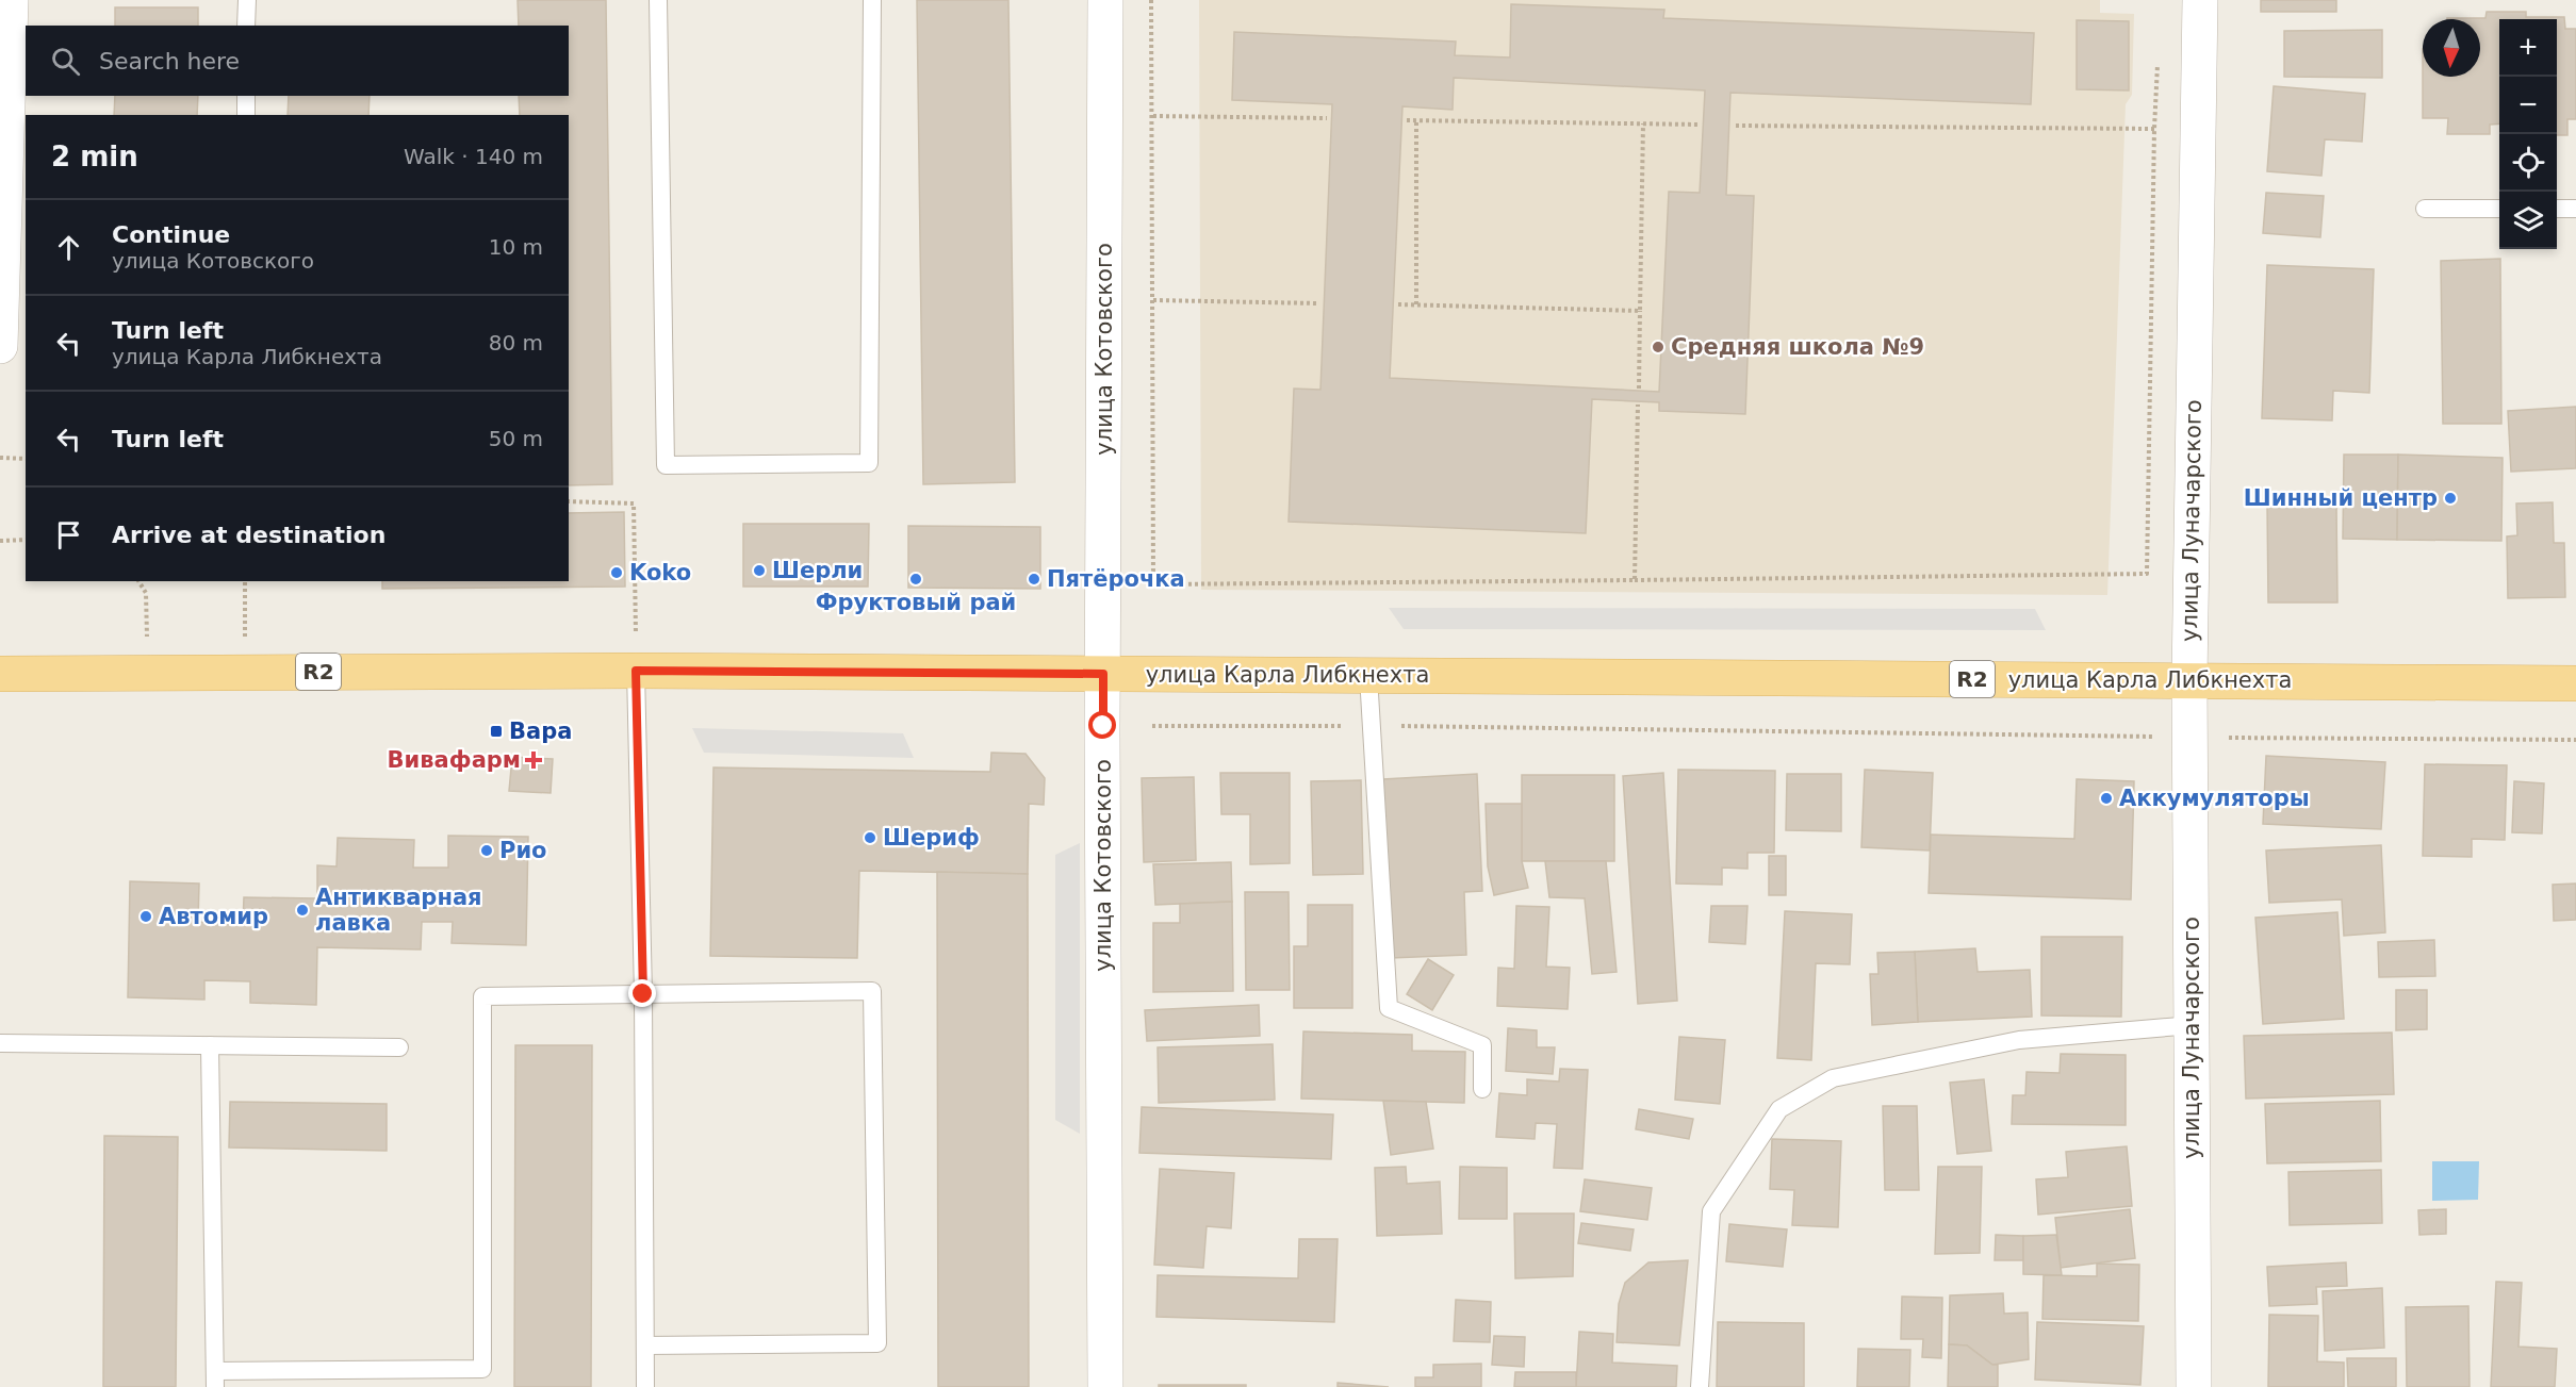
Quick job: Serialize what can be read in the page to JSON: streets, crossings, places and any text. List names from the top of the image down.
{
  "streets": {
    "main road": ["R2", "улица Карла Либкнехта"],
    "street": ["улица Котовского", "улица Луначарского"]
  },
  "crossings": [
    ["улица Котовского", "улица Карла Либкнехта"],
    ["улица Луначарского", "улица Карла Либкнехта"]
  ],
  "places": {
    "other": [
      "Средняя школа №9",
      "Шинный центр",
      "Шерли",
      "Koko",
      "Фруктовый рай",
      "Пятёрочка",
      "Аккумуляторы",
      "Шериф",
      "Рио",
      "Антикварная лавка",
      "Автомир"
    ],
    "transit": ["Вара"],
    "health": ["Вивафарм"]
  },
  "north": "bottom",
  "page": {
    "map_buttons": ["+", "−"],
    "search": "Search here",
    "heading": ["2 min", "Walk · 140 m"],
    "list": [
      ["Continue", "улица Котовского", "10 m"],
      ["Turn left", "улица Карла Либкнехта", "80 m"],
      ["Turn left", "50 m"],
      "Arrive at destination"
    ]
  }
}
